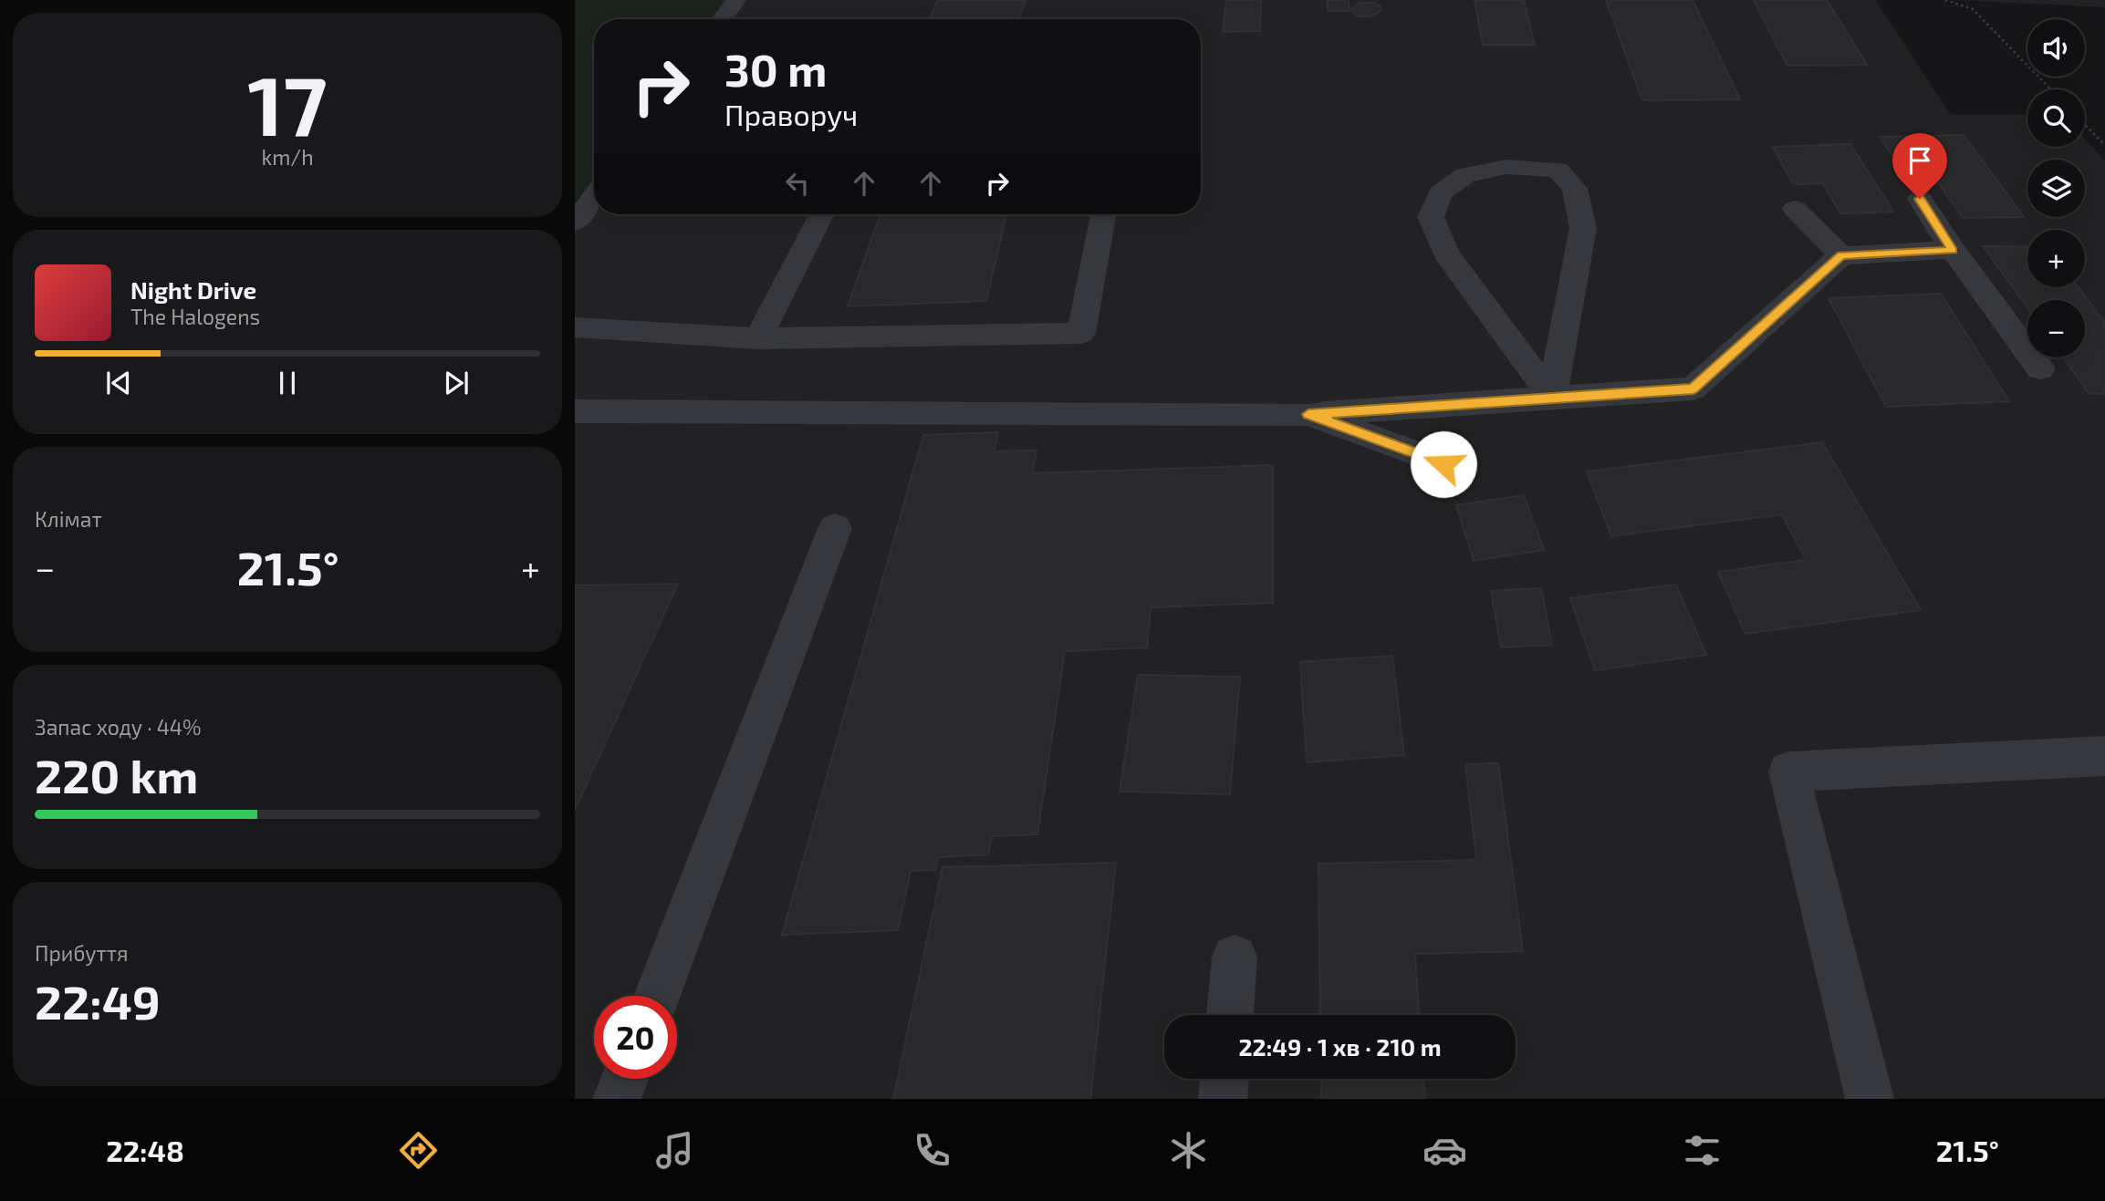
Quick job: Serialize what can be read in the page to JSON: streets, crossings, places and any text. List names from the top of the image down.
{
  "page": {
    "tile": [
      ["17", "km/h"],
      "Клімат",
      ["Запас ходу · 44%", "220 km"],
      ["Прибуття", "22:49"]
    ],
    "map_buttons": ["+", "−"],
    "turn": ["30 m", "Праворуч"],
    "song": ["Night Drive", "The Halogens"],
    "heat": ["−", "21.5°", "+"],
    "limit": "20",
    "trip": "22:49 · 1 хв · 210 m",
    "tabs": ["22:48", "21.5°"]
  }
}
